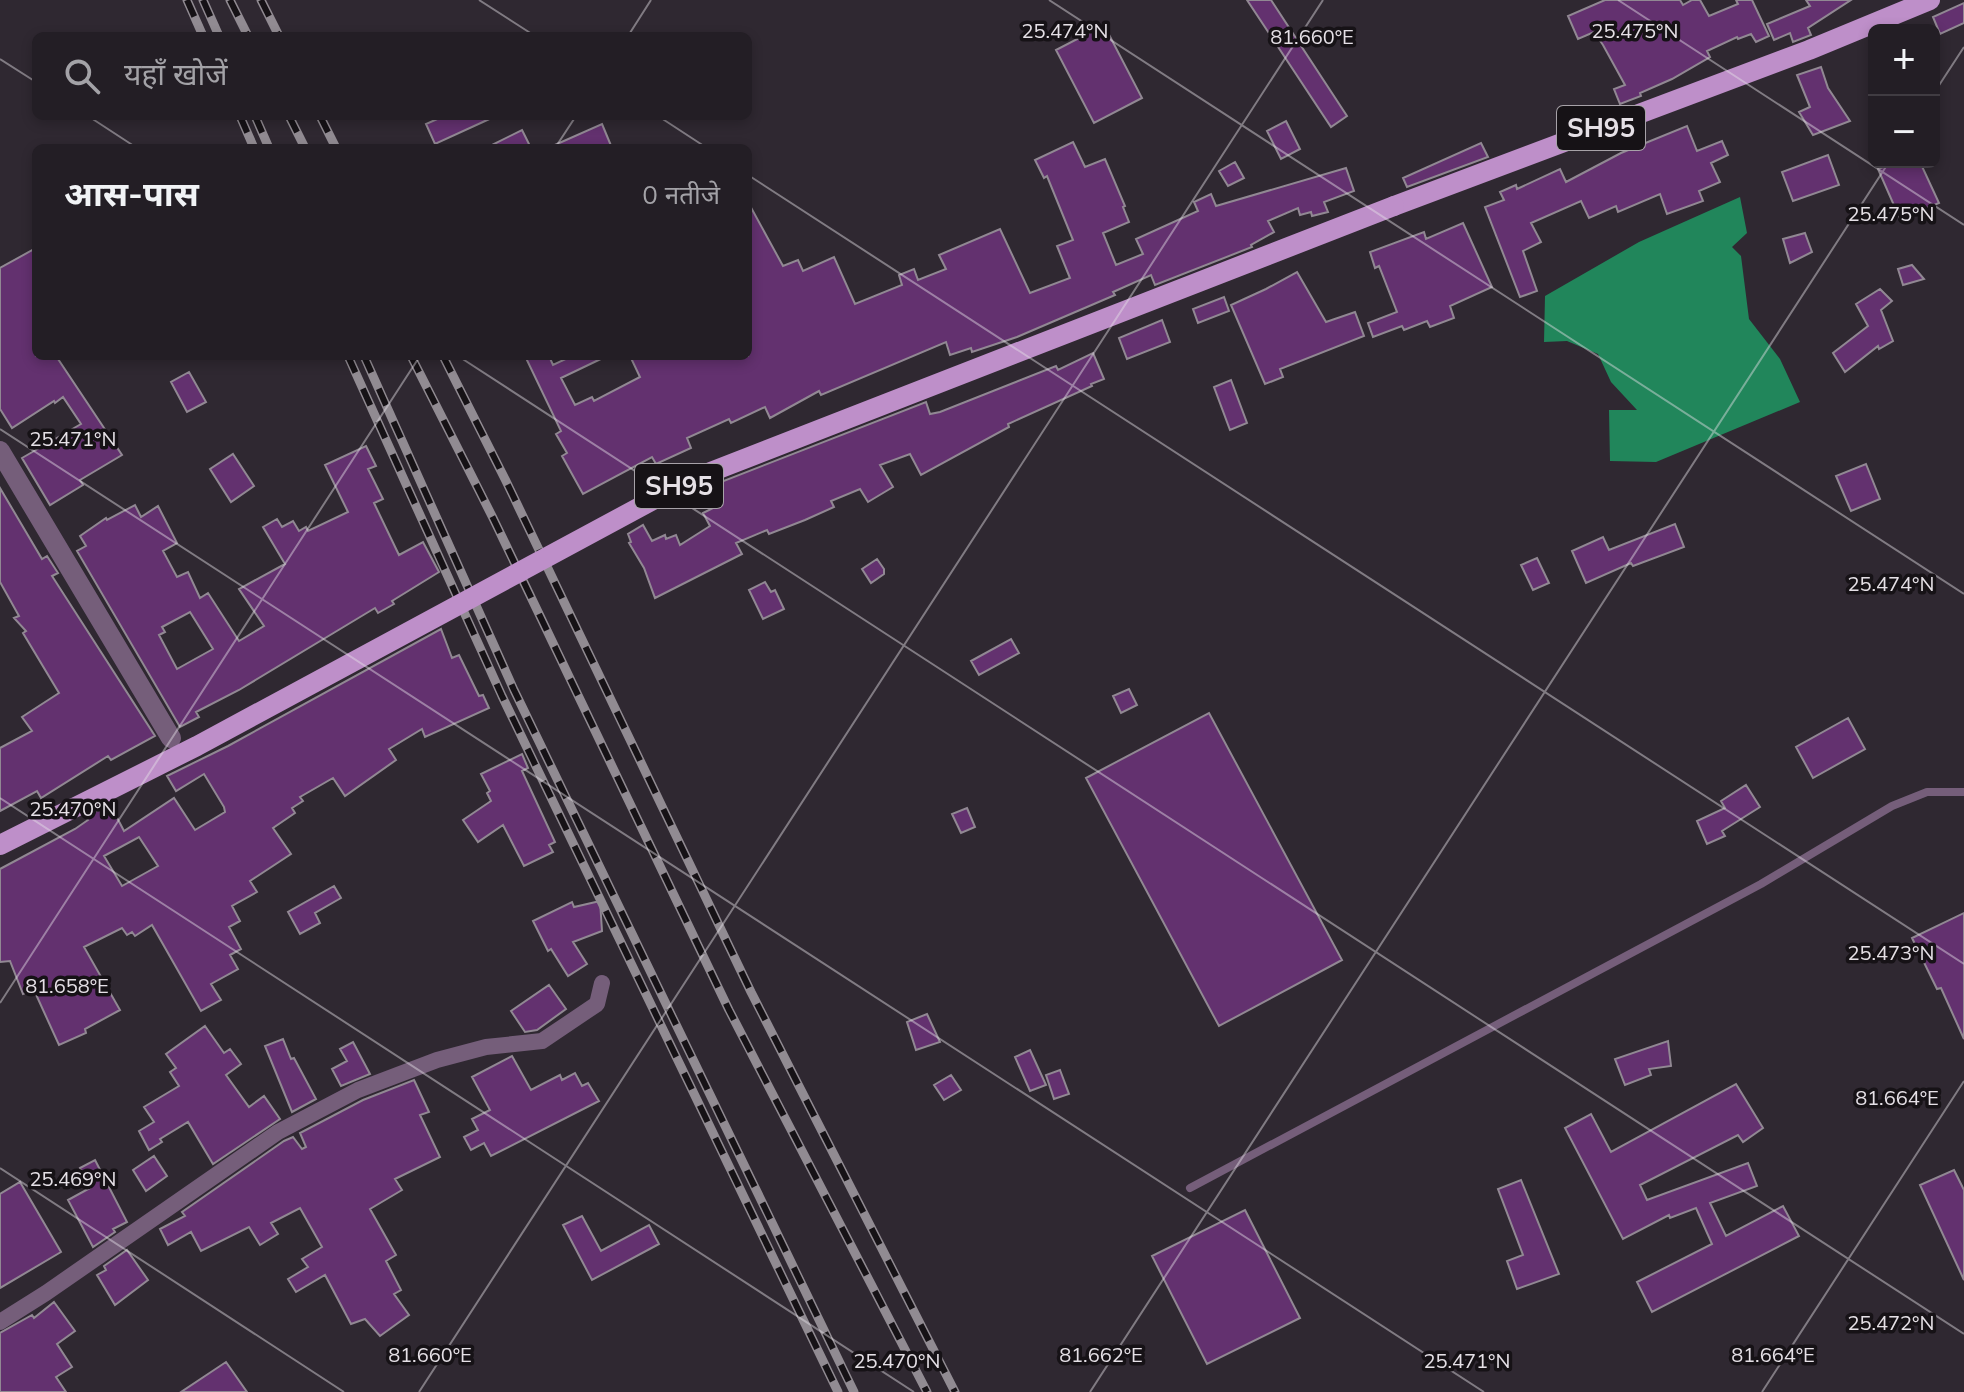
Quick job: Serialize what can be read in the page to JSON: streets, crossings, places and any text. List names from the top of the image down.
{
  "streets": {
    "main road": ["SH95"]
  },
  "page": {
    "map_buttons": ["+", "−"],
    "search": "यहाँ खोजें",
    "heading": ["आस-पास", "0 नतीजे"]
  },
  "coordinates": [
    "25.474°N",
    "25.475°N",
    "81.660°E",
    "25.471°N",
    "25.470°N",
    "25.473°N",
    "81.658°E",
    "81.664°E",
    "25.469°N",
    "25.472°N",
    "81.662°E"
  ]
}
